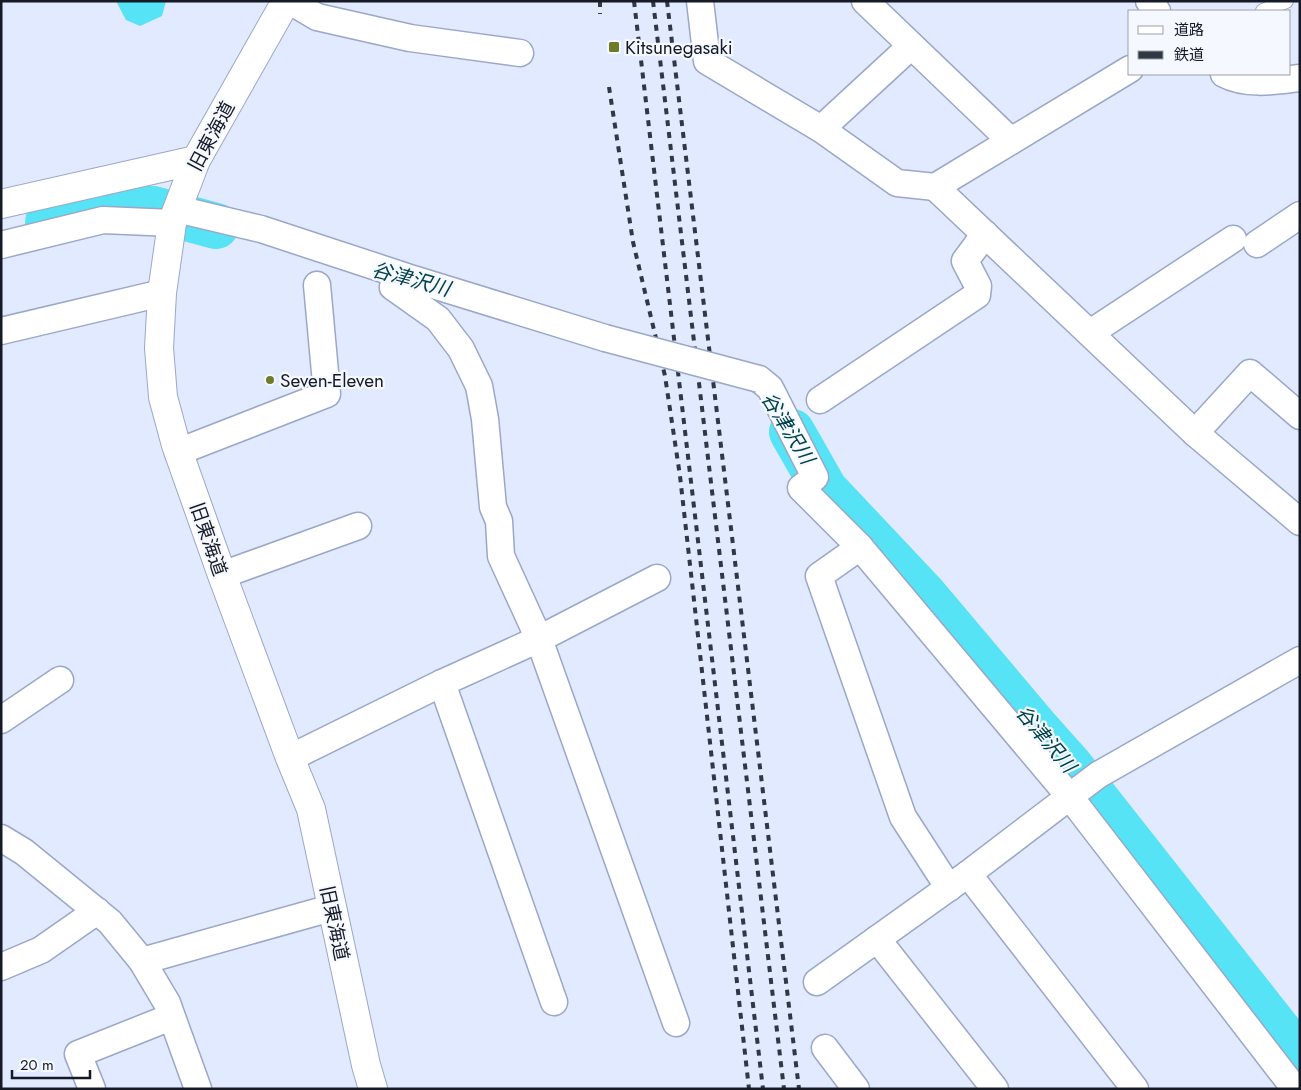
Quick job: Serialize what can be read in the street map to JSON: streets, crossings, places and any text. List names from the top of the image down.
{
  "streets": {
    "street": ["旧東海道"]
  },
  "water": ["谷津沢川"],
  "places": {
    "transit": ["Kitsunegasaki"],
    "other": ["Seven-Eleven"]
  },
  "legend": ["道路", "鉄道"],
  "scale_bar": "20 m"
}
